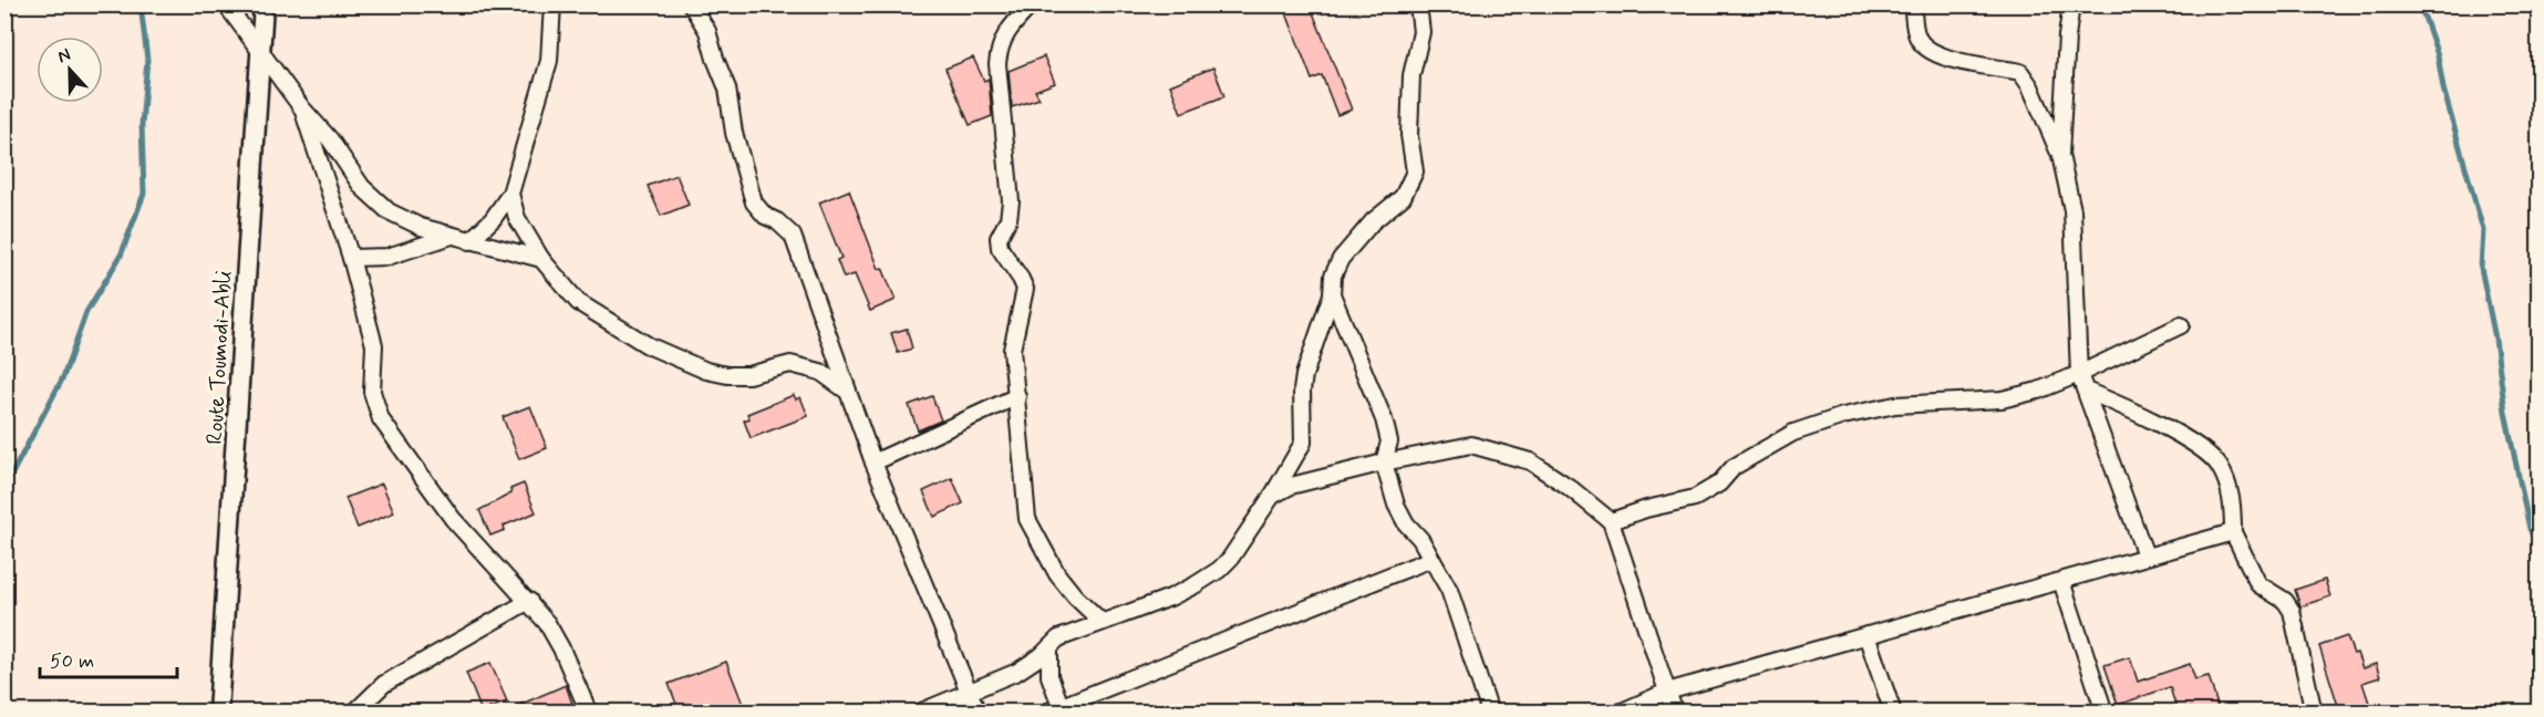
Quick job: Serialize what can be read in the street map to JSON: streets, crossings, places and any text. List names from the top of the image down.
{
  "streets": {
    "street": ["Route Toumodi-Abli"]
  },
  "scale_bar": "50 m",
  "north": "top"
}
